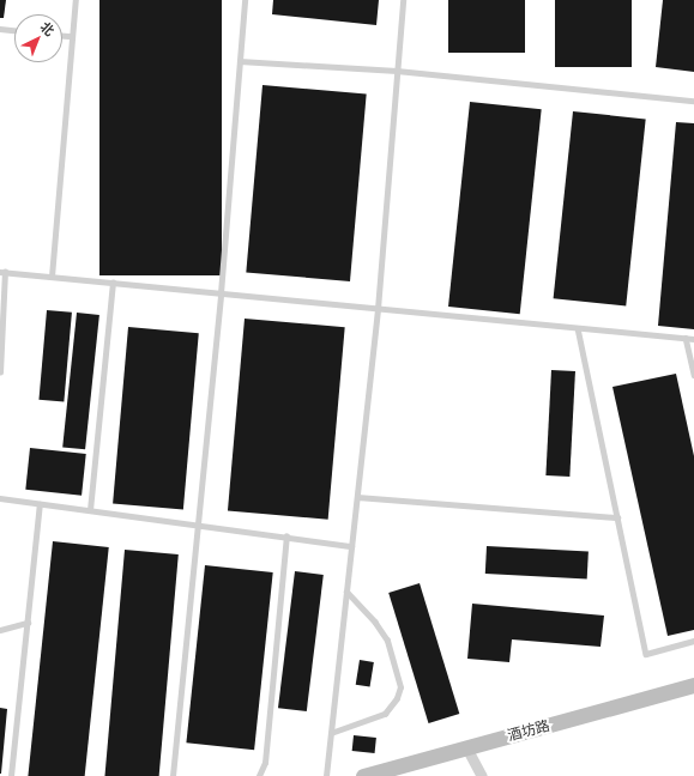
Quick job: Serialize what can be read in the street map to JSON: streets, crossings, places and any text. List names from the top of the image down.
{
  "streets": {
    "street": ["酒坊路"]
  },
  "north": "top right"
}
